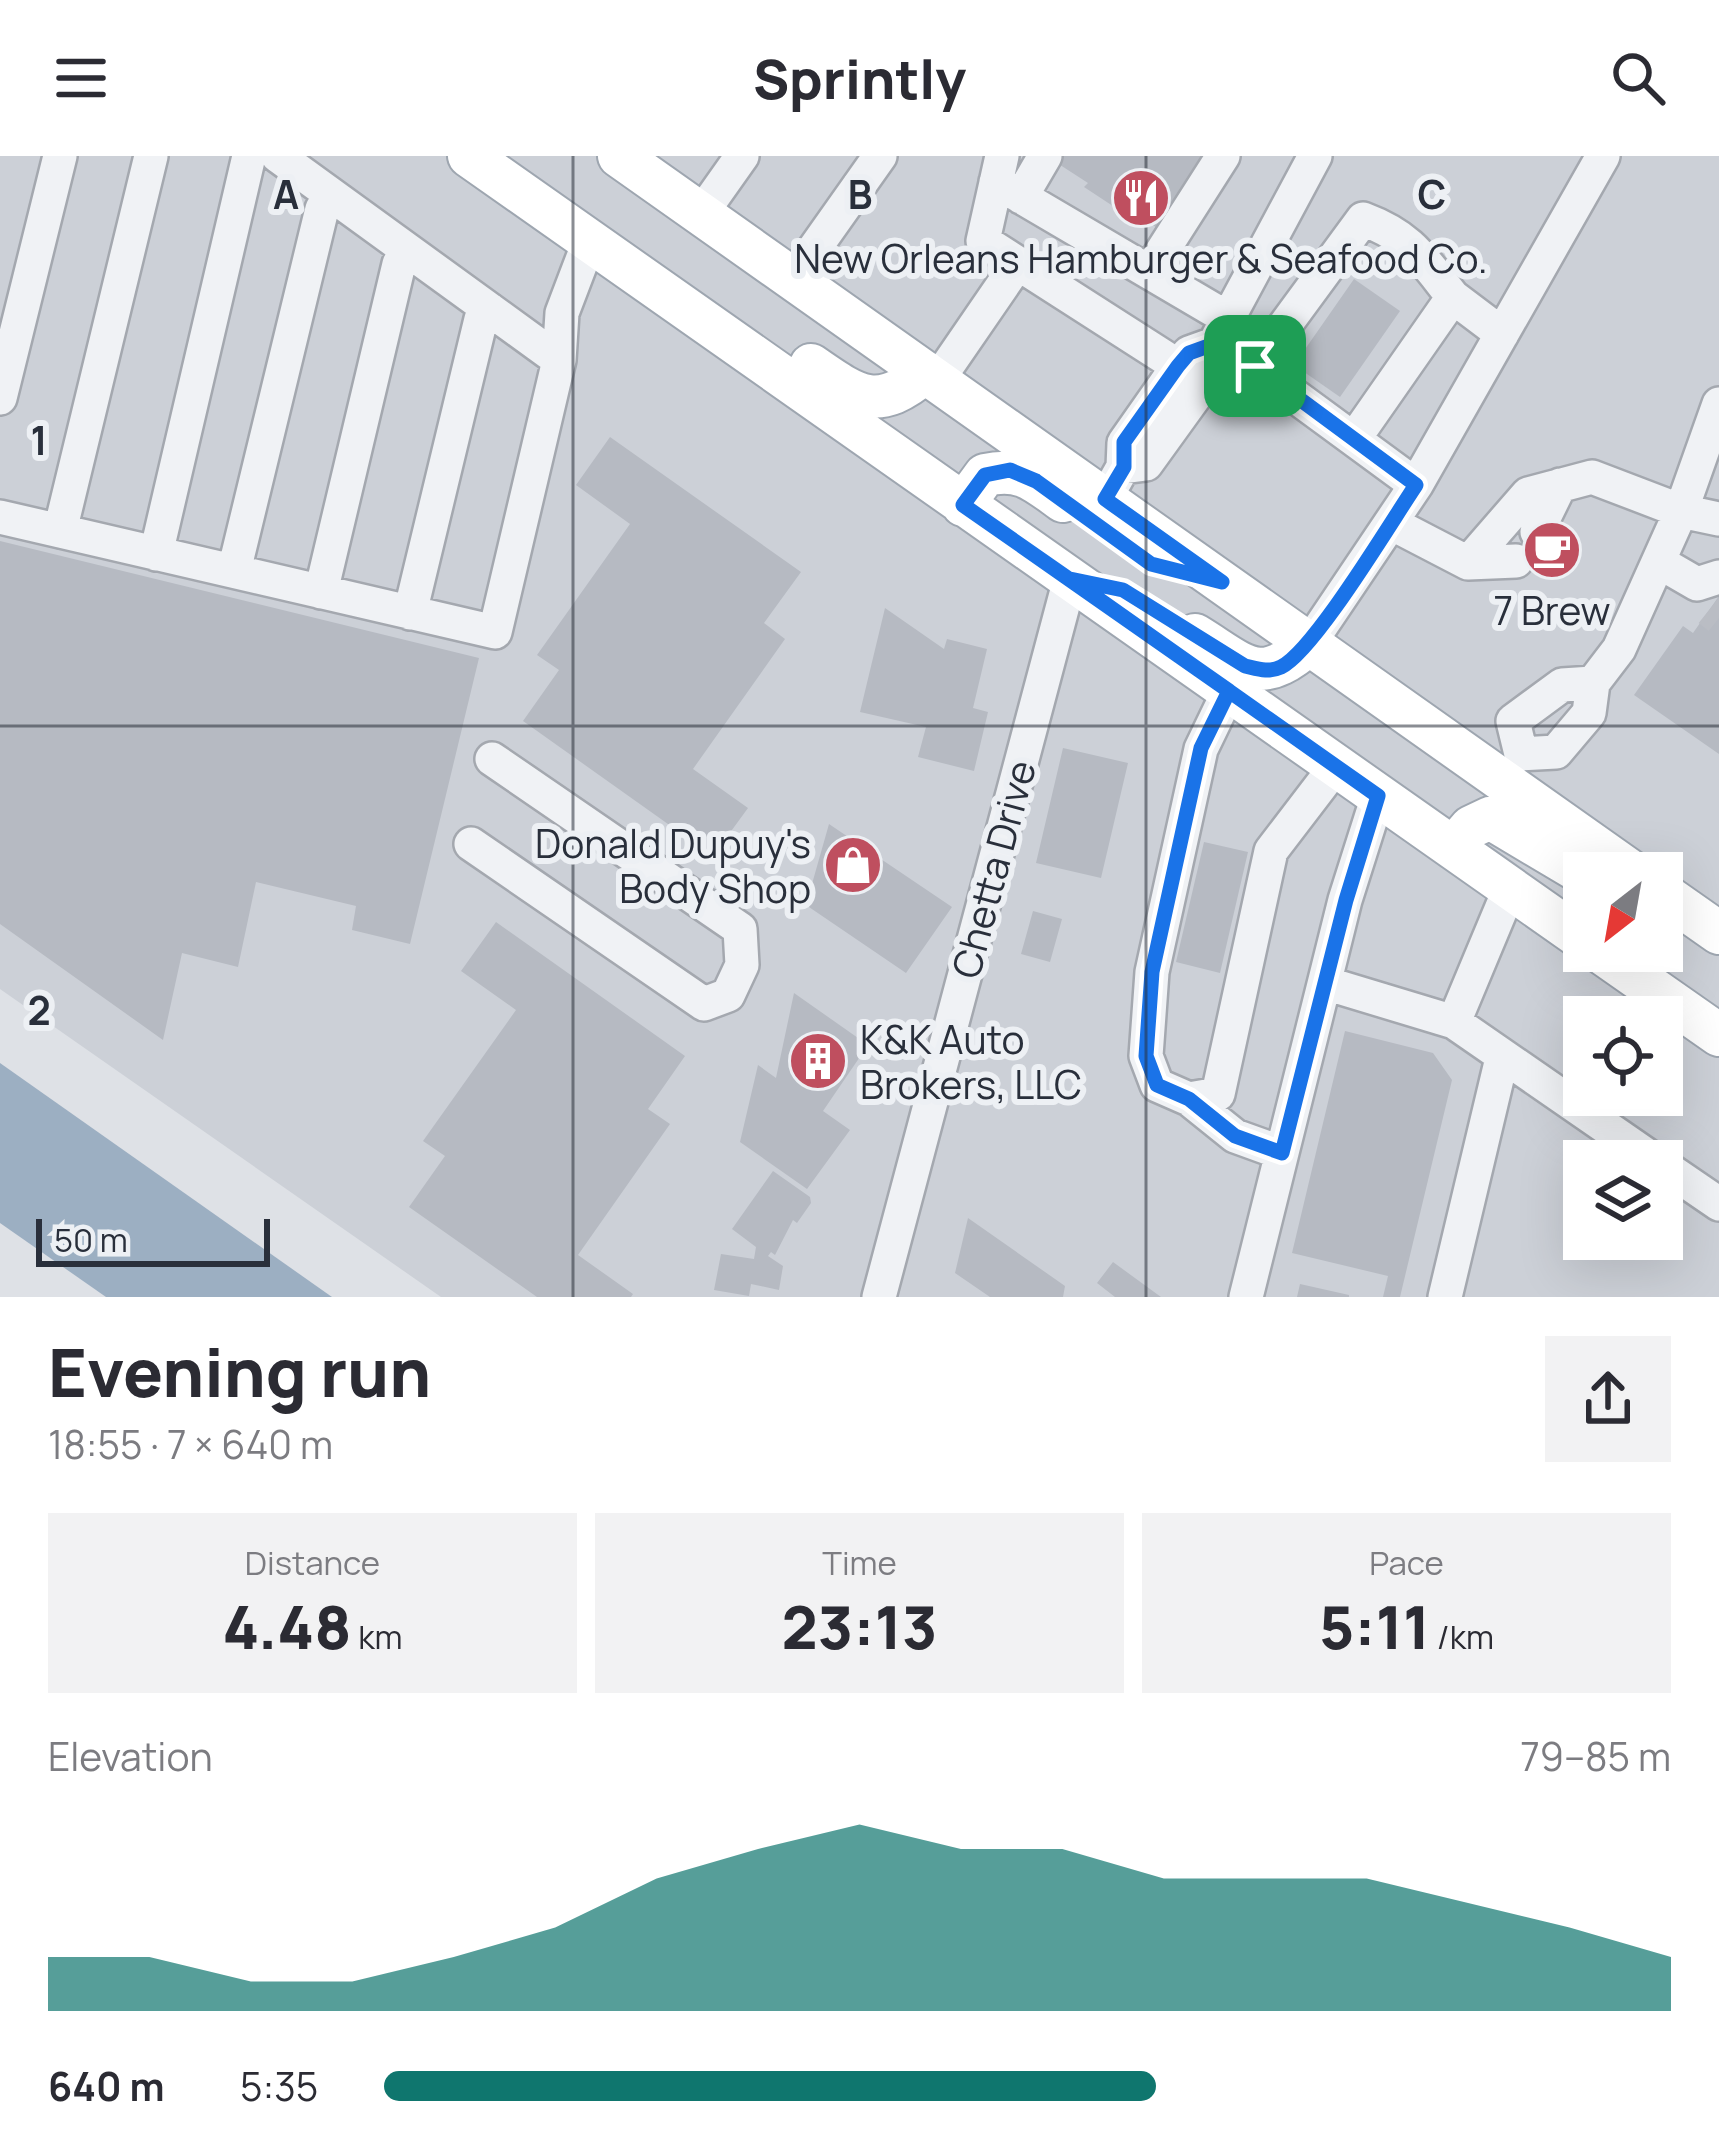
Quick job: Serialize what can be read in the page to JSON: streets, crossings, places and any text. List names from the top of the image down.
{
  "streets": {
    "street": ["Chetta Drive"]
  },
  "places": {
    "restaurant": ["New Orleans Hamburger & Seafood Co."],
    "cafe": ["7 Brew"],
    "shop": ["Donald Dupuy's Body Shop"],
    "building": ["K&K Auto Brokers, LLC"]
  },
  "scale_bar": "50 m",
  "north": "bottom left",
  "page": {
    "header": "Sprintly",
    "scale": "50 m",
    "heading": ["Evening run", "18:55 · 7 × 640 m"],
    "stats": [
      ["Distance", "4.48 km"],
      ["Time", "23:13"],
      ["Pace", "5:11 /km"]
    ],
    "chart": ["Elevation", "79–85 m"],
    "list": [
      {
        "name": "640 m",
        "note": "5:35"
      }
    ]
  },
  "grid": {
    "columns": ["A", "B", "C"],
    "rows": ["1", "2"]
  }
}
